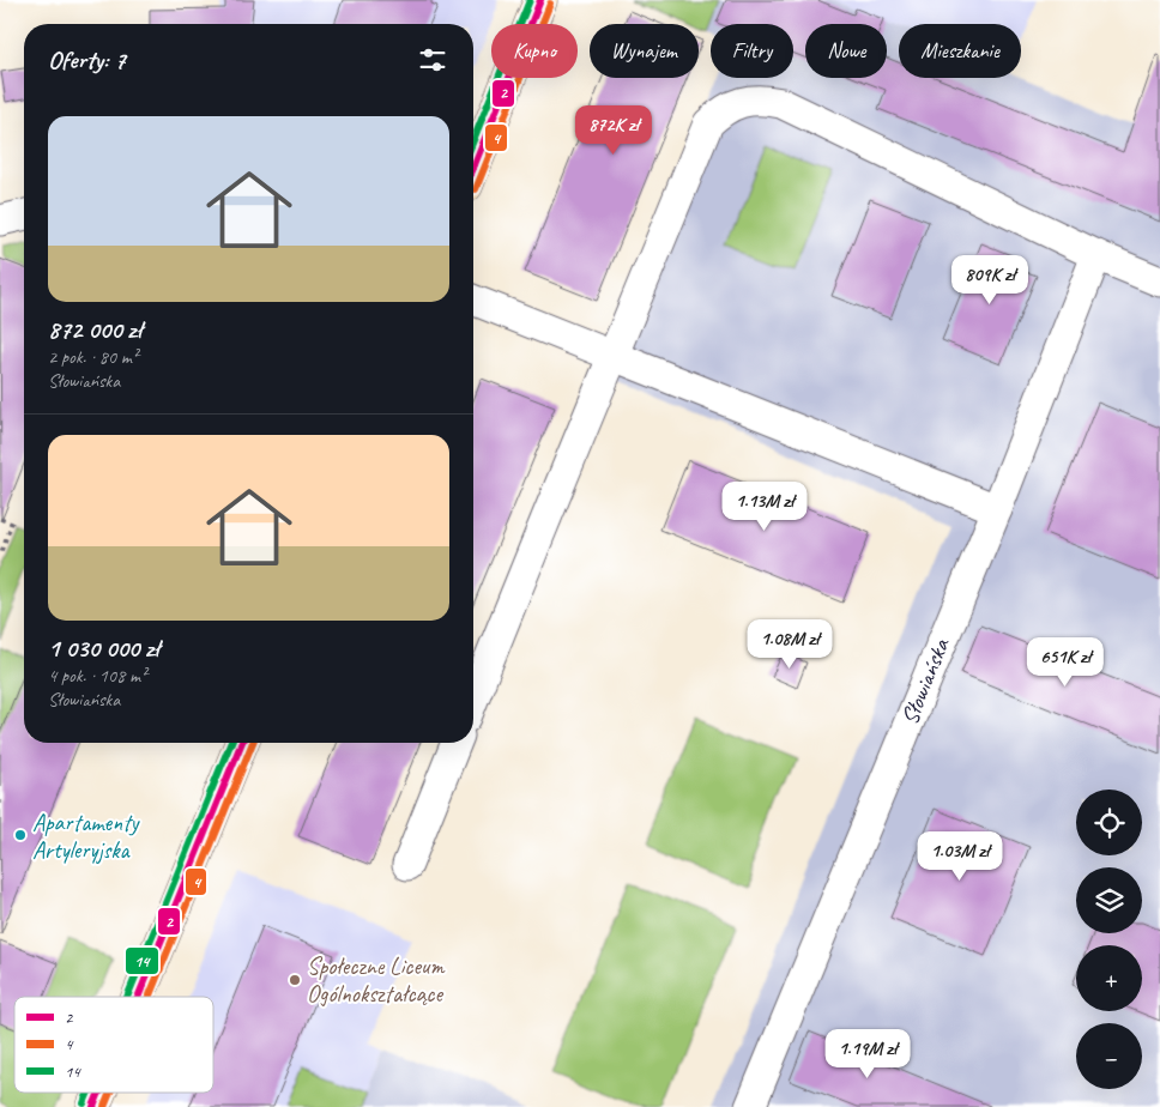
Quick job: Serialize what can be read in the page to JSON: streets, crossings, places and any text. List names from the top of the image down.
{
  "streets": {
    "street": ["Słowiańska"]
  },
  "places": ["Apartamenty Artyleryjska", "Społeczne Liceum Ogólnokształcące"],
  "lines": ["transit line 2", "transit line 14", "transit line 4"],
  "legend": ["2", "4", "14"],
  "page": {
    "chip": [
      "Kupno",
      "Wynajem",
      "Filtry",
      "Nowe",
      "Mieszkanie"
    ],
    "heading": "Oferty: 7",
    "list": [
      {
        "name": "872 000 zł",
        "note": "2 pok. · 80 m² · Słowiańska"
      },
      {
        "name": "1 030 000 zł",
        "note": "4 pok. · 108 m² · Słowiańska"
      }
    ],
    "price": [
      "872K zł",
      "809K zł",
      "1.13M zł",
      "1.08M zł",
      "651K zł",
      "1.03M zł",
      "1.19M zł"
    ],
    "map_buttons": ["+", "−"]
  }
}
